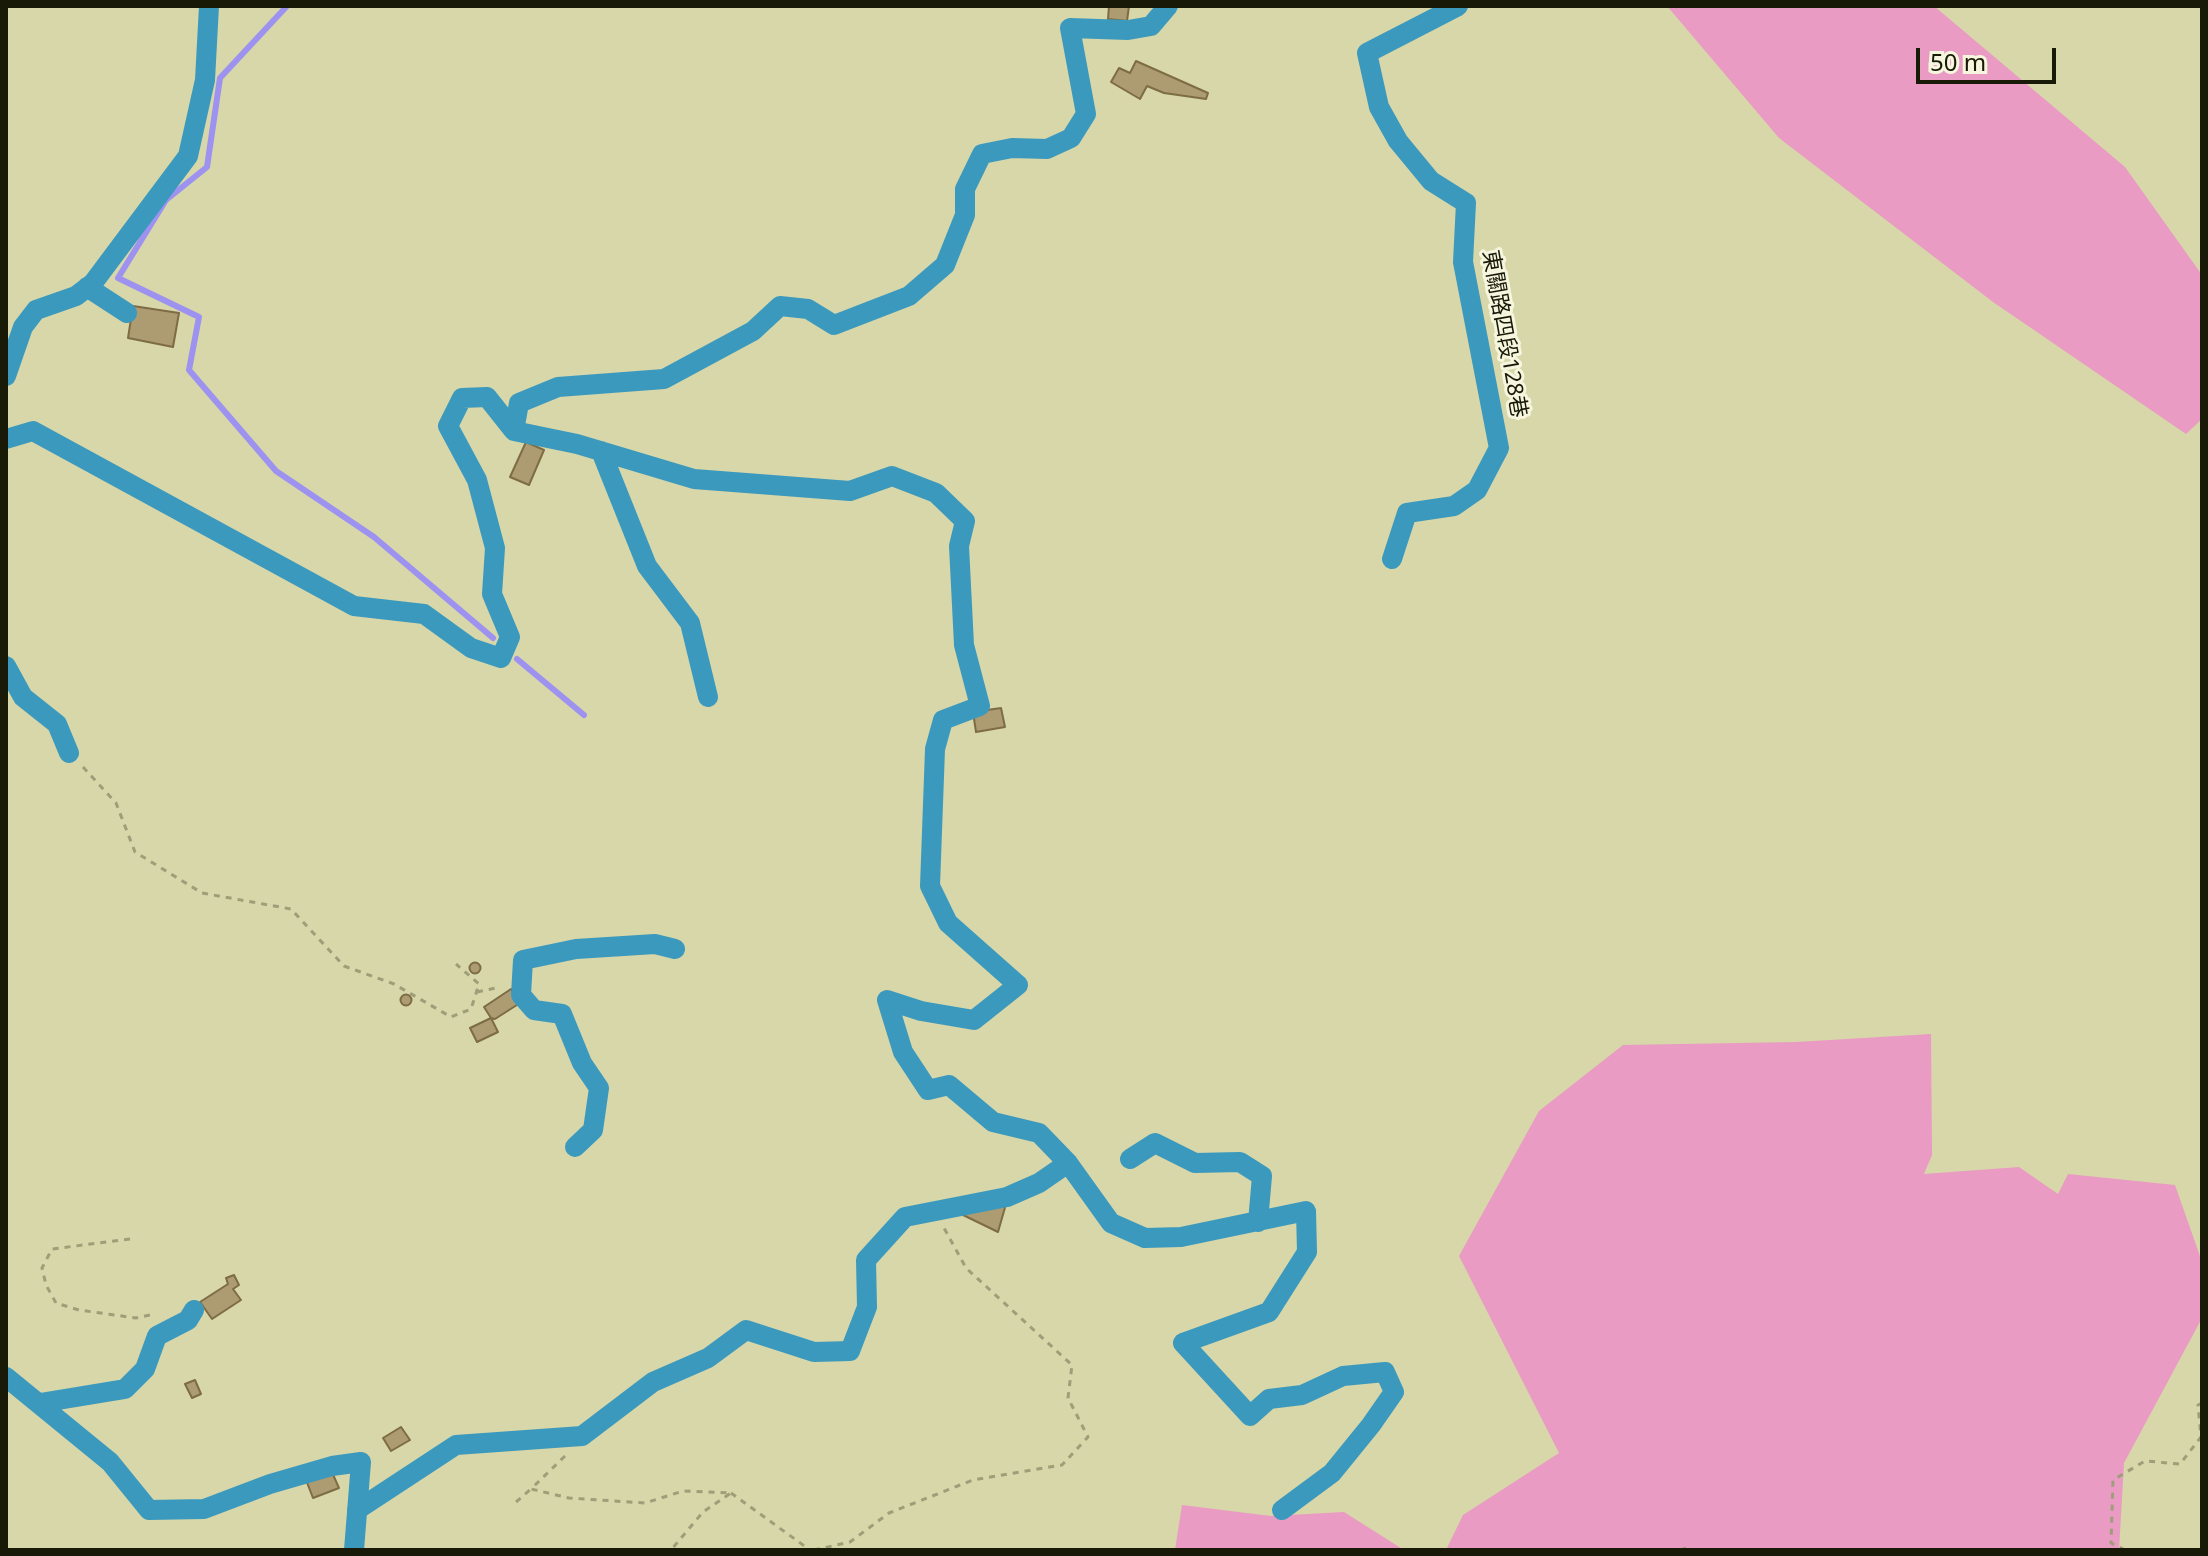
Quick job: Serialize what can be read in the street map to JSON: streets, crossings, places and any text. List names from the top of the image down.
{
  "streets": {
    "street": ["東關路四段128巷"]
  },
  "scale_bar": "50 m"
}
